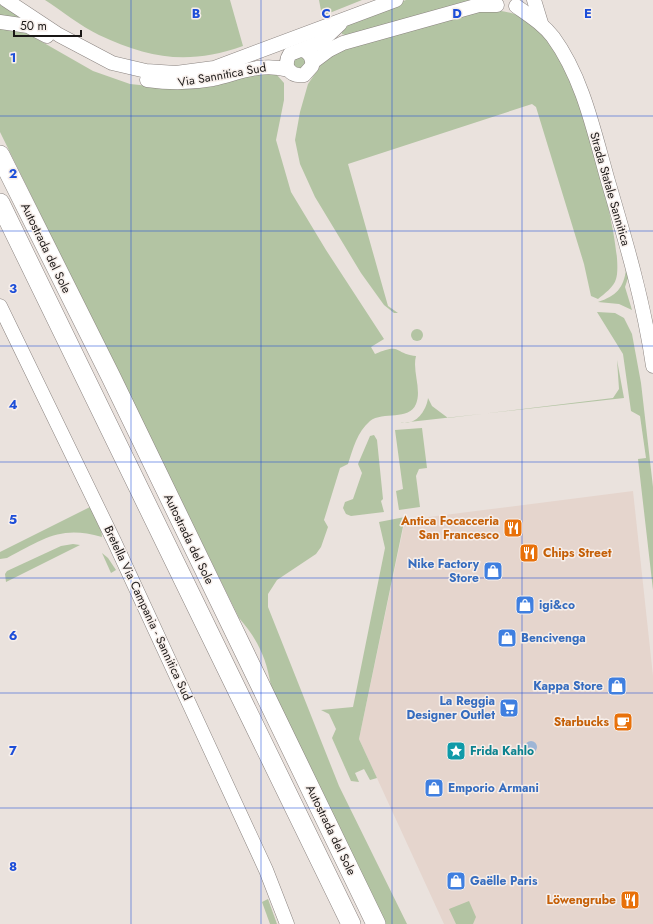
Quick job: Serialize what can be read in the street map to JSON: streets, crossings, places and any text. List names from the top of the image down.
{
  "streets": {
    "highway": ["Autostrada del Sole"],
    "street": ["Via Sannitica Sud", "Strada Statale Sannitica", "Bretella Via Campania - Sannitica Sud"]
  },
  "crossings": [
    ["Via Sannitica Sud", "Strada Statale Sannitica"]
  ],
  "places": {
    "restaurant": ["Antica Focacceria San Francesco", "Chips Street", "Löwengrube"],
    "shop": [
      "Nike Factory Store",
      "igi&co",
      "Bencivenga",
      "Kappa Store",
      "Emporio Armani",
      "Gaëlle Paris"
    ],
    "supermarket": ["La Reggia Designer Outlet"],
    "cafe": ["Starbucks"],
    "place": ["Frida Kahlo"]
  },
  "scale_bar": "50 m",
  "grid": {
    "columns": [
      "B",
      "C",
      "D",
      "E"
    ],
    "rows": [
      "1",
      "2",
      "3",
      "4",
      "5",
      "6",
      "7",
      "8"
    ]
  }
}
